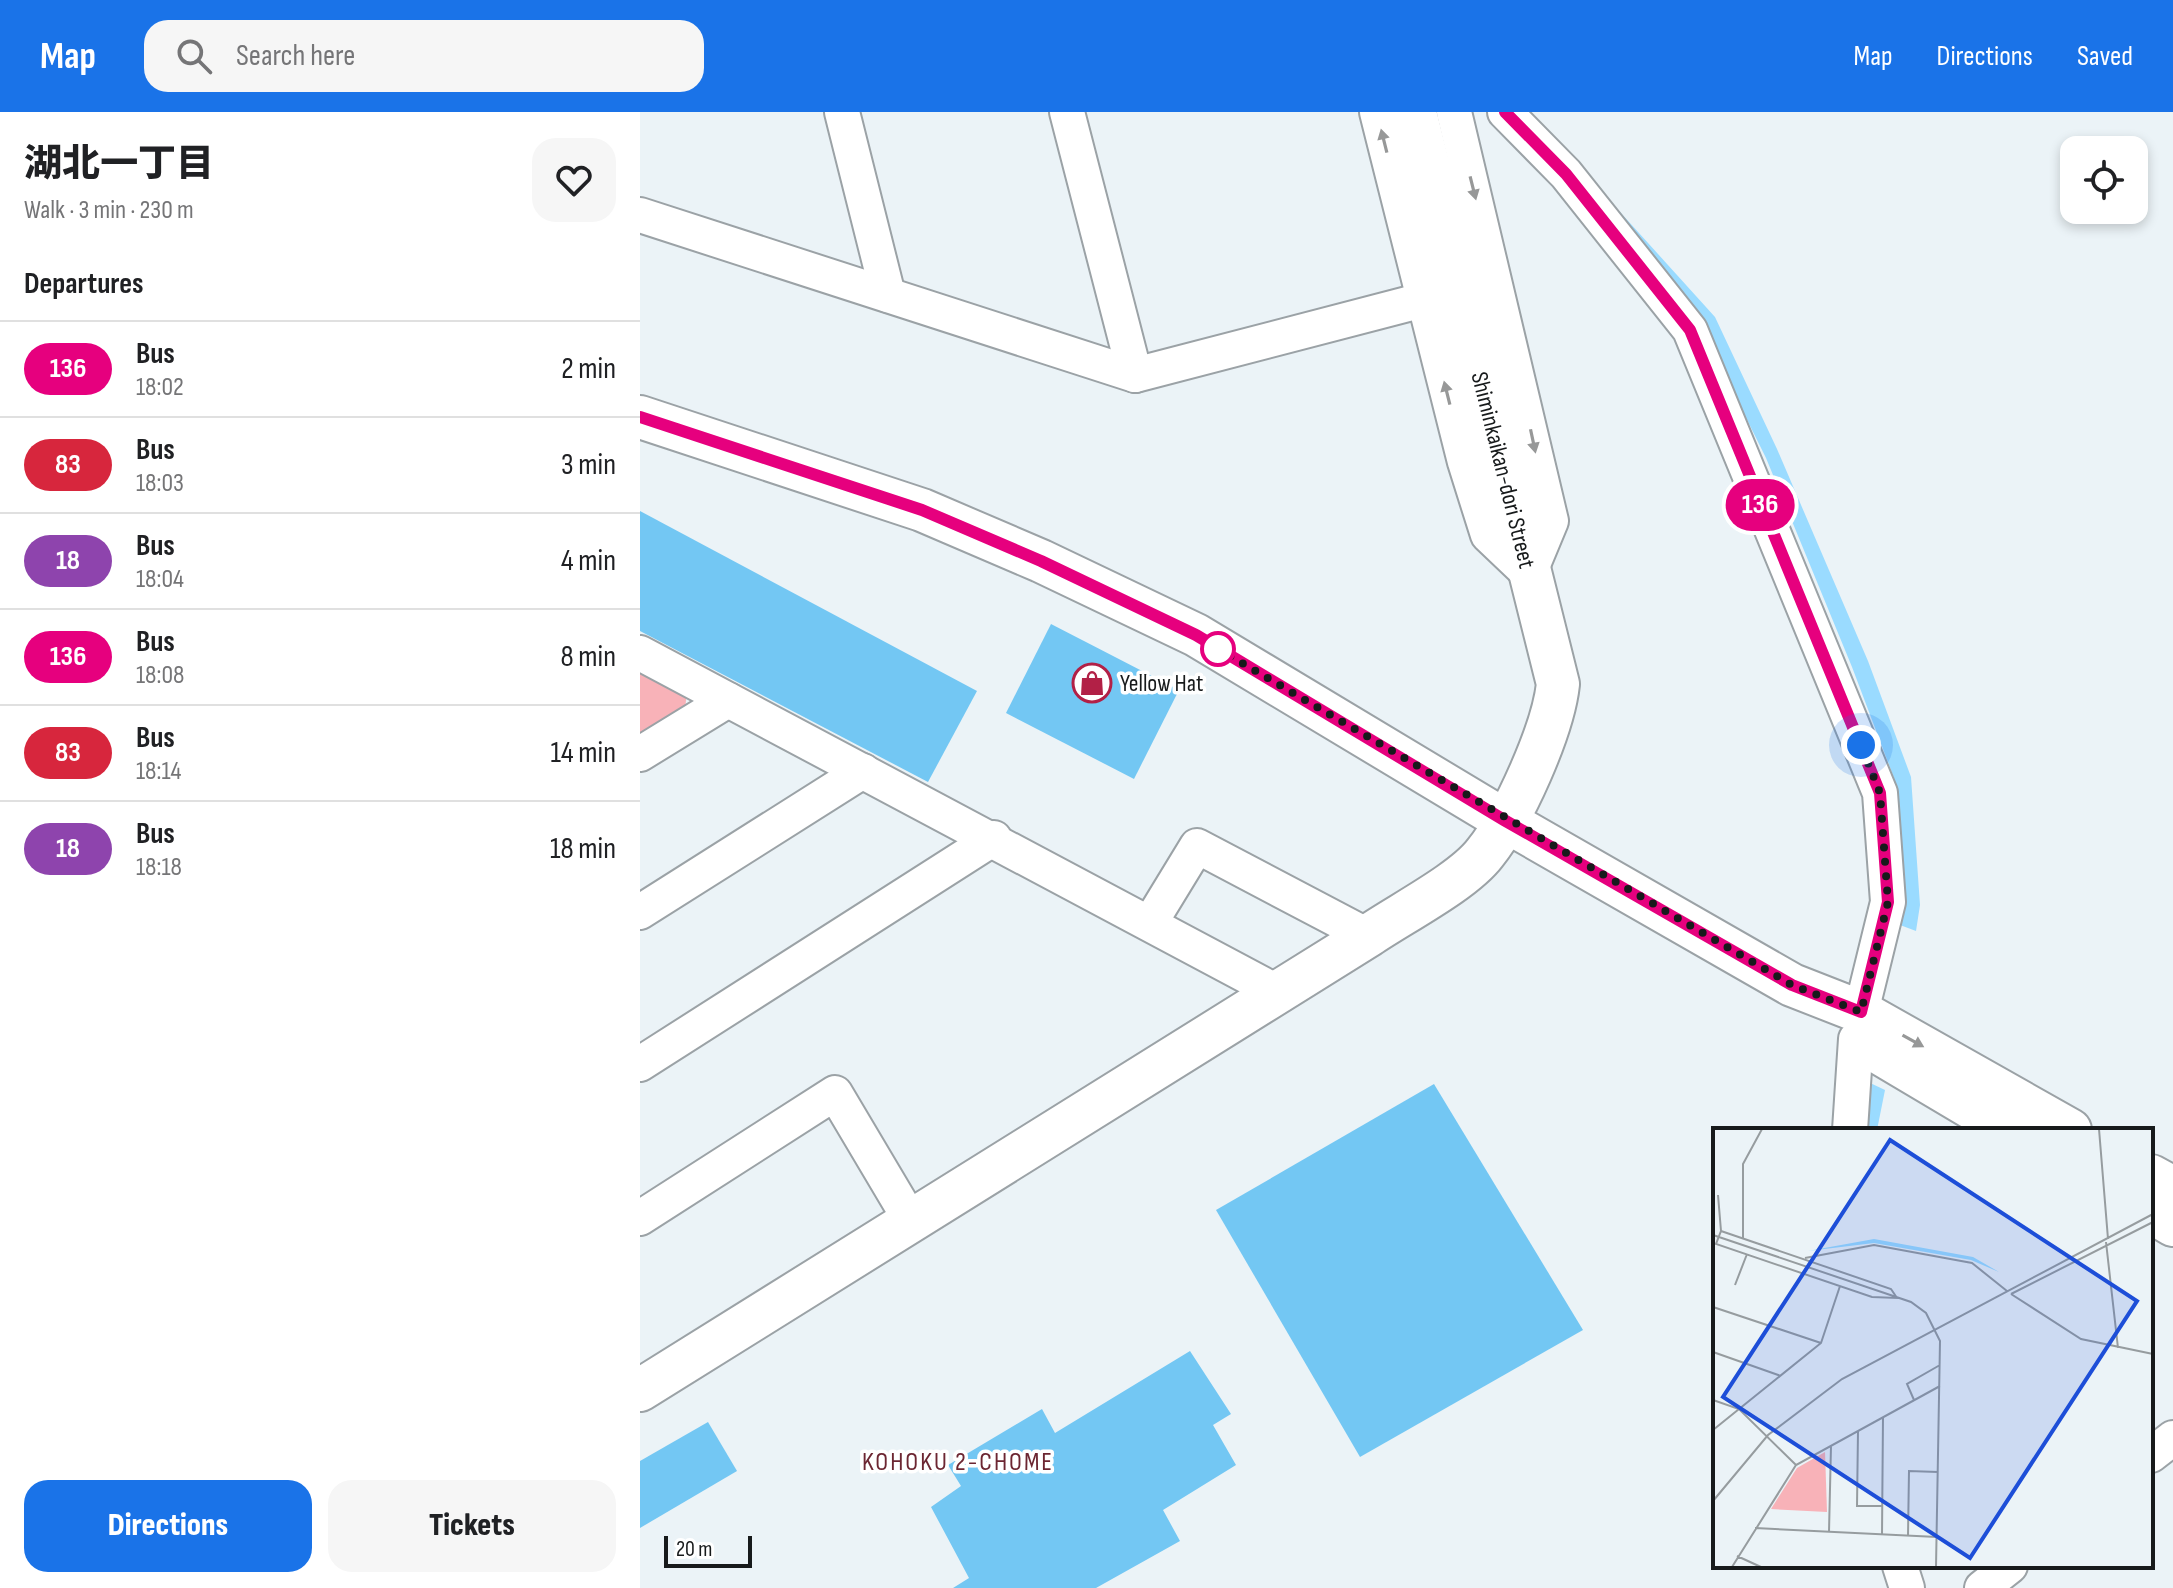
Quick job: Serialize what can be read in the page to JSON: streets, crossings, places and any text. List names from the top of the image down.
{
  "streets": {
    "street": ["Shiminkaikan-dori Street"]
  },
  "districts": ["KOHOKU 2-CHOME"],
  "places": {
    "shop": ["Yellow Hat"]
  },
  "lines": ["bus line 136"],
  "scale_bar": "20 m",
  "page": {
    "header": "Map",
    "search": "Search here",
    "nav": ["Map", "Directions", "Saved"],
    "heading": [
      ["湖北一丁目", "Walk · 3 min · 230 m"],
      "Departures"
    ],
    "on_map": "136",
    "list": [
      {
        "mark": "136",
        "name": "Bus",
        "note": "18:02",
        "value": "2 min"
      },
      {
        "mark": "83",
        "name": "Bus",
        "note": "18:03",
        "value": "3 min"
      },
      {
        "mark": "18",
        "name": "Bus",
        "note": "18:04",
        "value": "4 min"
      },
      {
        "mark": "136",
        "name": "Bus",
        "note": "18:08",
        "value": "8 min"
      },
      {
        "mark": "83",
        "name": "Bus",
        "note": "18:14",
        "value": "14 min"
      },
      {
        "mark": "18",
        "name": "Bus",
        "note": "18:18",
        "value": "18 min"
      }
    ],
    "buttons": ["Directions", "Tickets"],
    "scale": "20 m"
  }
}
